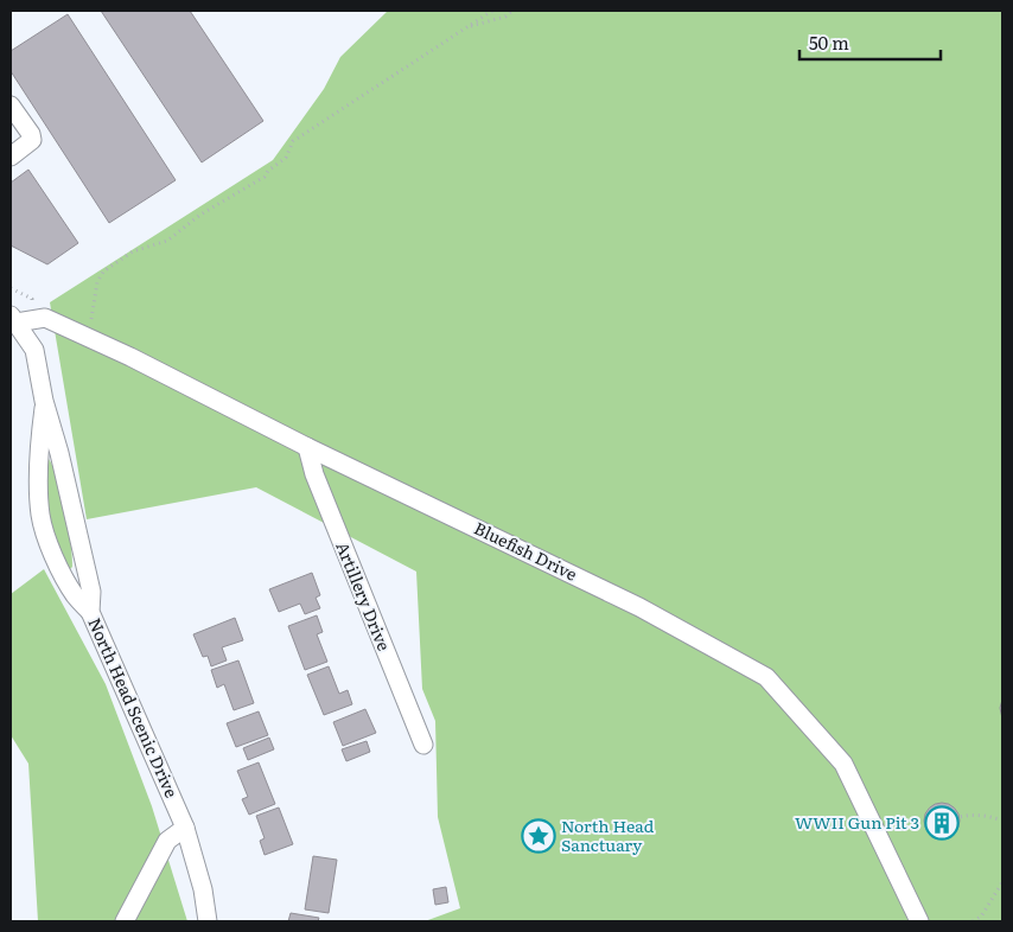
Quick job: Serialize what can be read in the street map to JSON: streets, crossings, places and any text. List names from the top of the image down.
{
  "streets": {
    "street": ["Bluefish Drive", "Artillery Drive", "North Head Scenic Drive"]
  },
  "crossings": [
    ["Bluefish Drive", "Artillery Drive"],
    ["Bluefish Drive", "North Head Scenic Drive"]
  ],
  "places": {
    "building": ["WWII Gun Pit 3"],
    "place": ["North Head Sanctuary"]
  },
  "scale_bar": "50 m"
}
